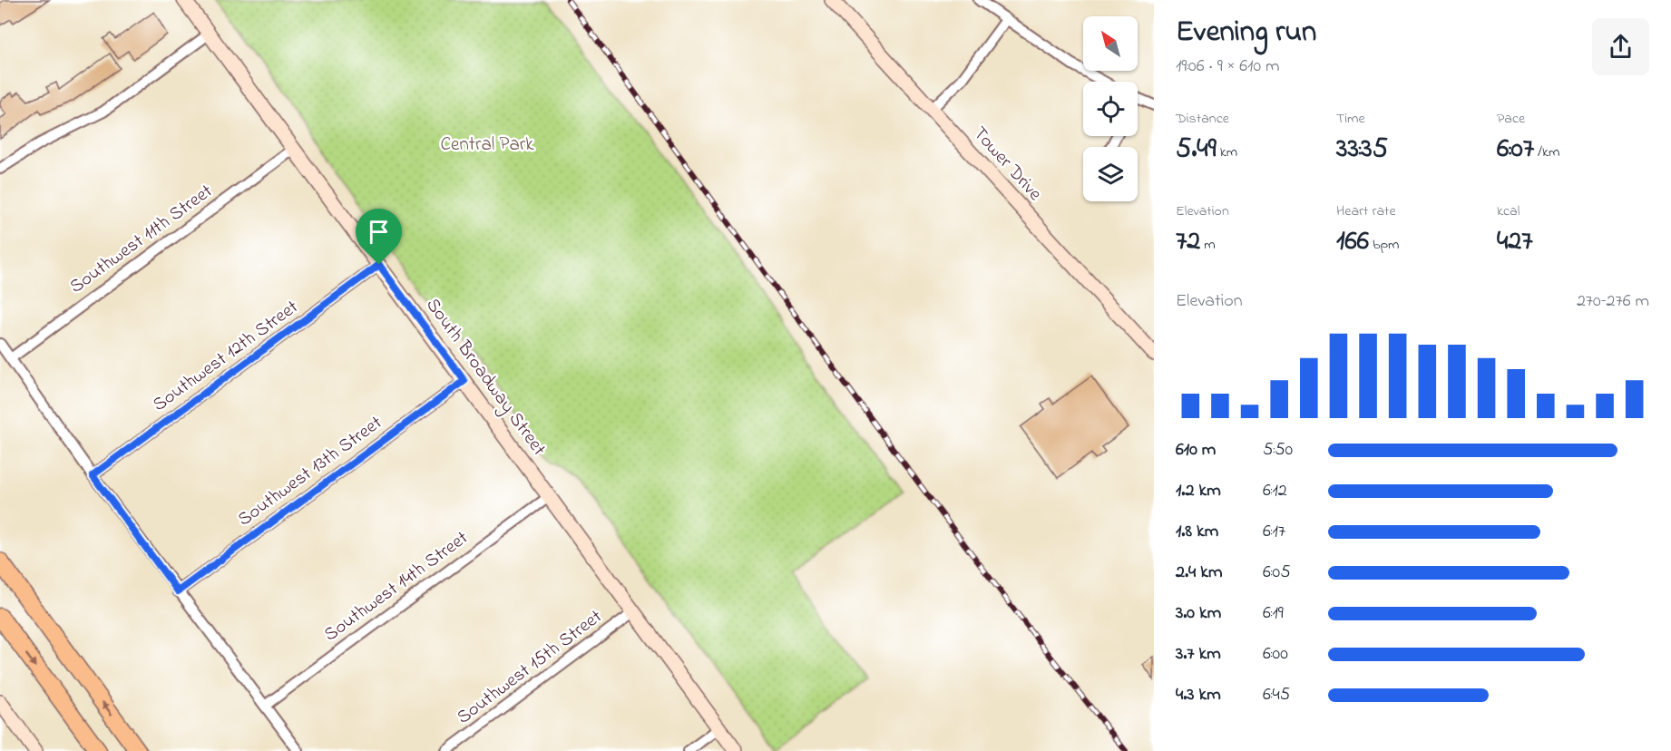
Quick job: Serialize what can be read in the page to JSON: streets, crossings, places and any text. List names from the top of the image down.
{
  "streets": {
    "main road": ["Tower Drive", "South Broadway Street"],
    "street": [
      "Southwest 11th Street",
      "Southwest 12th Street",
      "Southwest 13th Street",
      "Southwest 14th Street",
      "Southwest 15th Street"
    ]
  },
  "crossings": [
    ["Southwest 11th Street", "South Broadway Street"],
    ["Southwest 12th Street", "South Broadway Street"],
    ["South Broadway Street", "Southwest 13th Street"],
    ["South Broadway Street", "Southwest 14th Street"],
    ["South Broadway Street", "Southwest 15th Street"]
  ],
  "parks": ["Central Park"],
  "north": "top left",
  "page": {
    "heading": ["Evening run", "19:06 · 9 × 610 m"],
    "stats": [
      ["Distance", "5.49 km"],
      ["Time", "33:35"],
      ["Pace", "6:07 /km"],
      ["Elevation", "72 m"],
      ["Heart rate", "166 bpm"],
      ["kcal", "427"]
    ],
    "chart": ["Elevation", "270–276 m"],
    "list": [
      {
        "name": "610 m",
        "note": "5:50"
      },
      {
        "name": "1.2 km",
        "note": "6:12"
      },
      {
        "name": "1.8 km",
        "note": "6:17"
      },
      {
        "name": "2.4 km",
        "note": "6:05"
      },
      {
        "name": "3.0 km",
        "note": "6:19"
      },
      {
        "name": "3.7 km",
        "note": "6:00"
      },
      {
        "name": "4.3 km",
        "note": "6:45"
      }
    ]
  }
}
